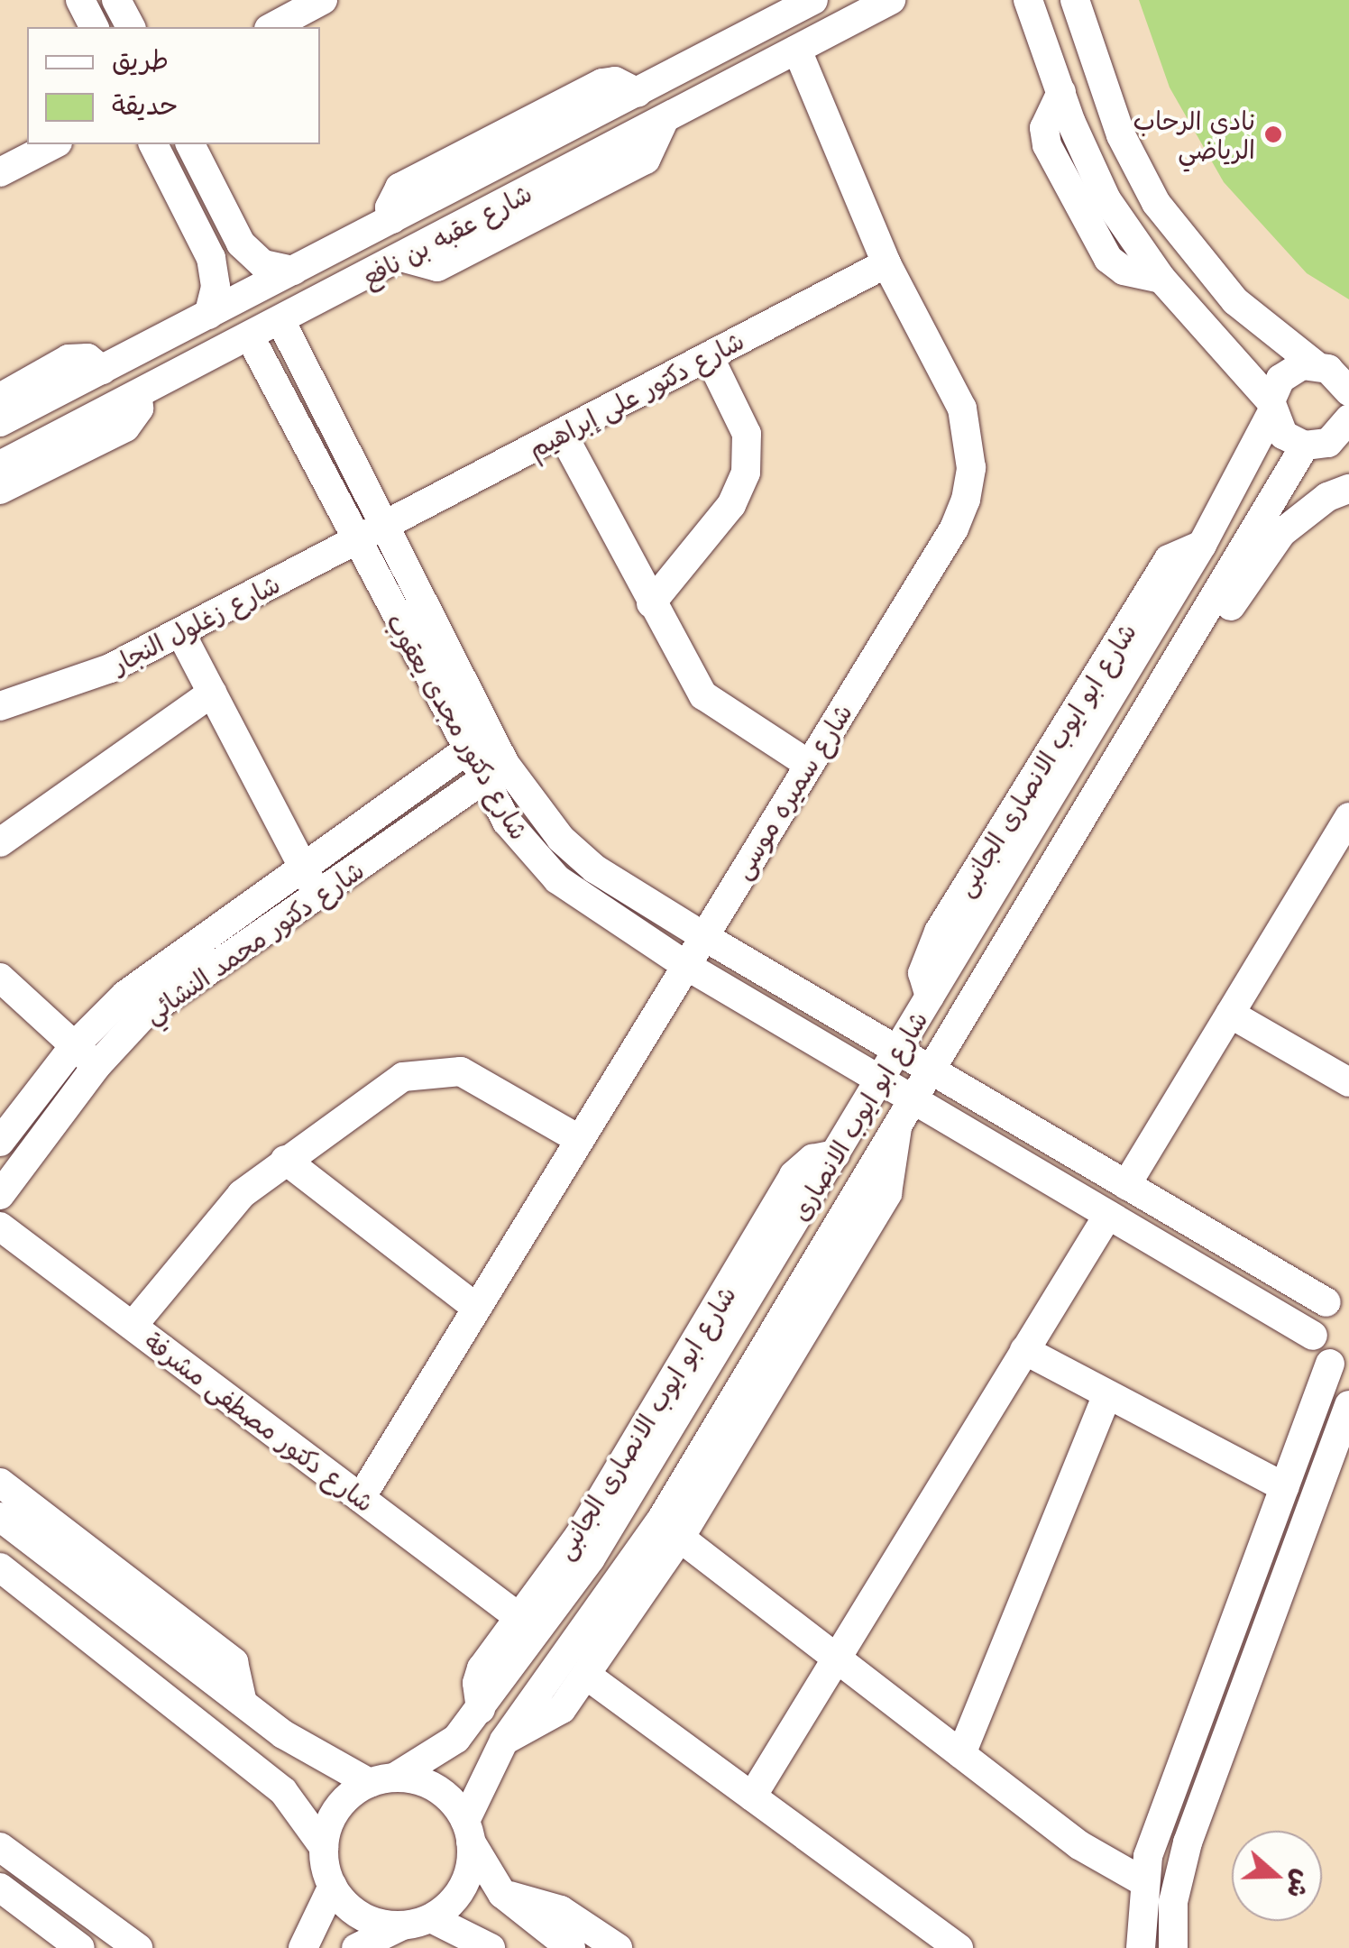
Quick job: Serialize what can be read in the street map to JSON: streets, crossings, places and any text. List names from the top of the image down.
{
  "streets": {
    "street": [
      "شارع عقبه بن نافع",
      "شارع دكتور على إبراهيم",
      "شارع زغلول النجار",
      "شارع دكتور مجدى يعقوب",
      "شارع ابو ايوب الانصارى الجانبى",
      "شارع سميره موسى",
      "شارع دكتور محمد النشائي",
      "شارع ابو ايوب الانصارى",
      "شارع دكتور مصطفى مشرفة"
    ]
  },
  "crossings": [
    ["شارع عقبه بن نافع", "شارع دكتور مجدى يعقوب"],
    ["شارع عقبه بن نافع", "شارع سميره موسى"],
    ["شارع دكتور على إبراهيم", "شارع زغلول النجار"],
    ["شارع دكتور على إبراهيم", "شارع دكتور مجدى يعقوب"],
    ["شارع دكتور على إبراهيم", "شارع سميره موسى"],
    ["شارع زغلول النجار", "شارع دكتور مجدى يعقوب"],
    ["شارع دكتور مجدى يعقوب", "شارع سميره موسى"],
    ["شارع دكتور مجدى يعقوب", "شارع دكتور محمد النشائي"],
    ["شارع دكتور مجدى يعقوب", "شارع ابو ايوب الانصارى"],
    ["شارع ابو ايوب الانصارى الجانبى", "شارع ابو ايوب الانصارى"],
    ["شارع ابو ايوب الانصارى الجانبى", "شارع دكتور مصطفى مشرفة"],
    ["شارع سميره موسى", "شارع دكتور مصطفى مشرفة"]
  ],
  "places": ["نادي الرحاب الرياضي"],
  "legend": ["طريق", "حديقة"],
  "north": "right"
}
